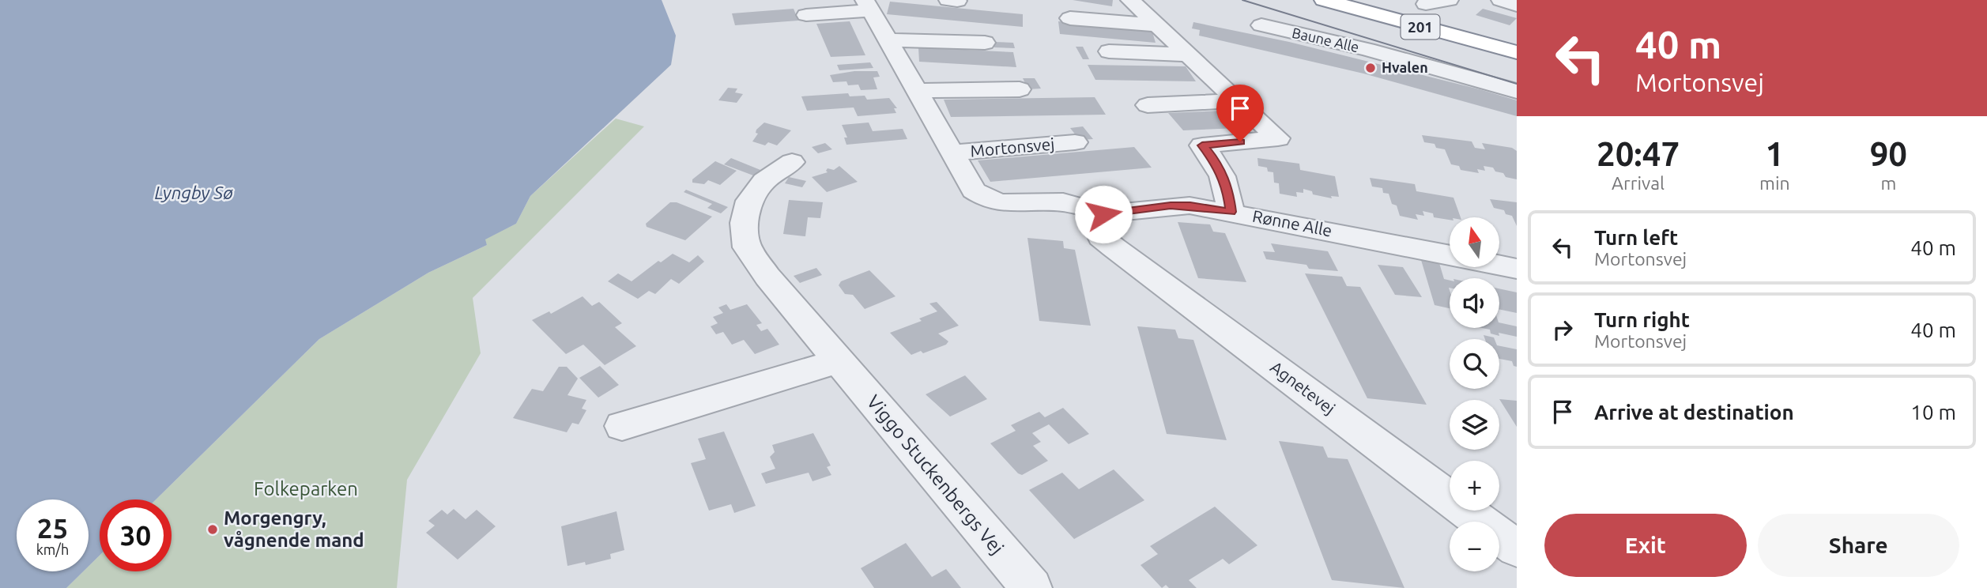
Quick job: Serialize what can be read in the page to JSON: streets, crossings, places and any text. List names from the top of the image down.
{
  "streets": {
    "highway": ["201"],
    "street": [
      "Baune Alle",
      "Mortonsvej",
      "Rønne Alle",
      "Agnetevej",
      "Viggo Stuckenbergs Vej"
    ]
  },
  "crossings": [
    ["Mortonsvej", "Rønne Alle"],
    ["Mortonsvej", "Agnetevej"],
    ["Rønne Alle", "Agnetevej"]
  ],
  "water": ["Lyngby Sø"],
  "parks": ["Folkeparken"],
  "places": ["Hvalen", "Morgengry, vågnende mand"],
  "north": "top",
  "page": {
    "turn": ["40 m", "Mortonsvej"],
    "eta": [
      "20:47",
      "Arrival",
      "1",
      "min",
      "90",
      "m"
    ],
    "list": [
      {
        "name": "Turn left",
        "note": "Mortonsvej",
        "value": "40 m"
      },
      {
        "name": "Turn right",
        "note": "Mortonsvej",
        "value": "40 m"
      },
      {
        "name": "Arrive at destination",
        "value": "10 m"
      }
    ],
    "map_buttons": ["+", "−"],
    "speed": "25 km/h",
    "limit": "30",
    "buttons": ["Exit", "Share"]
  }
}
